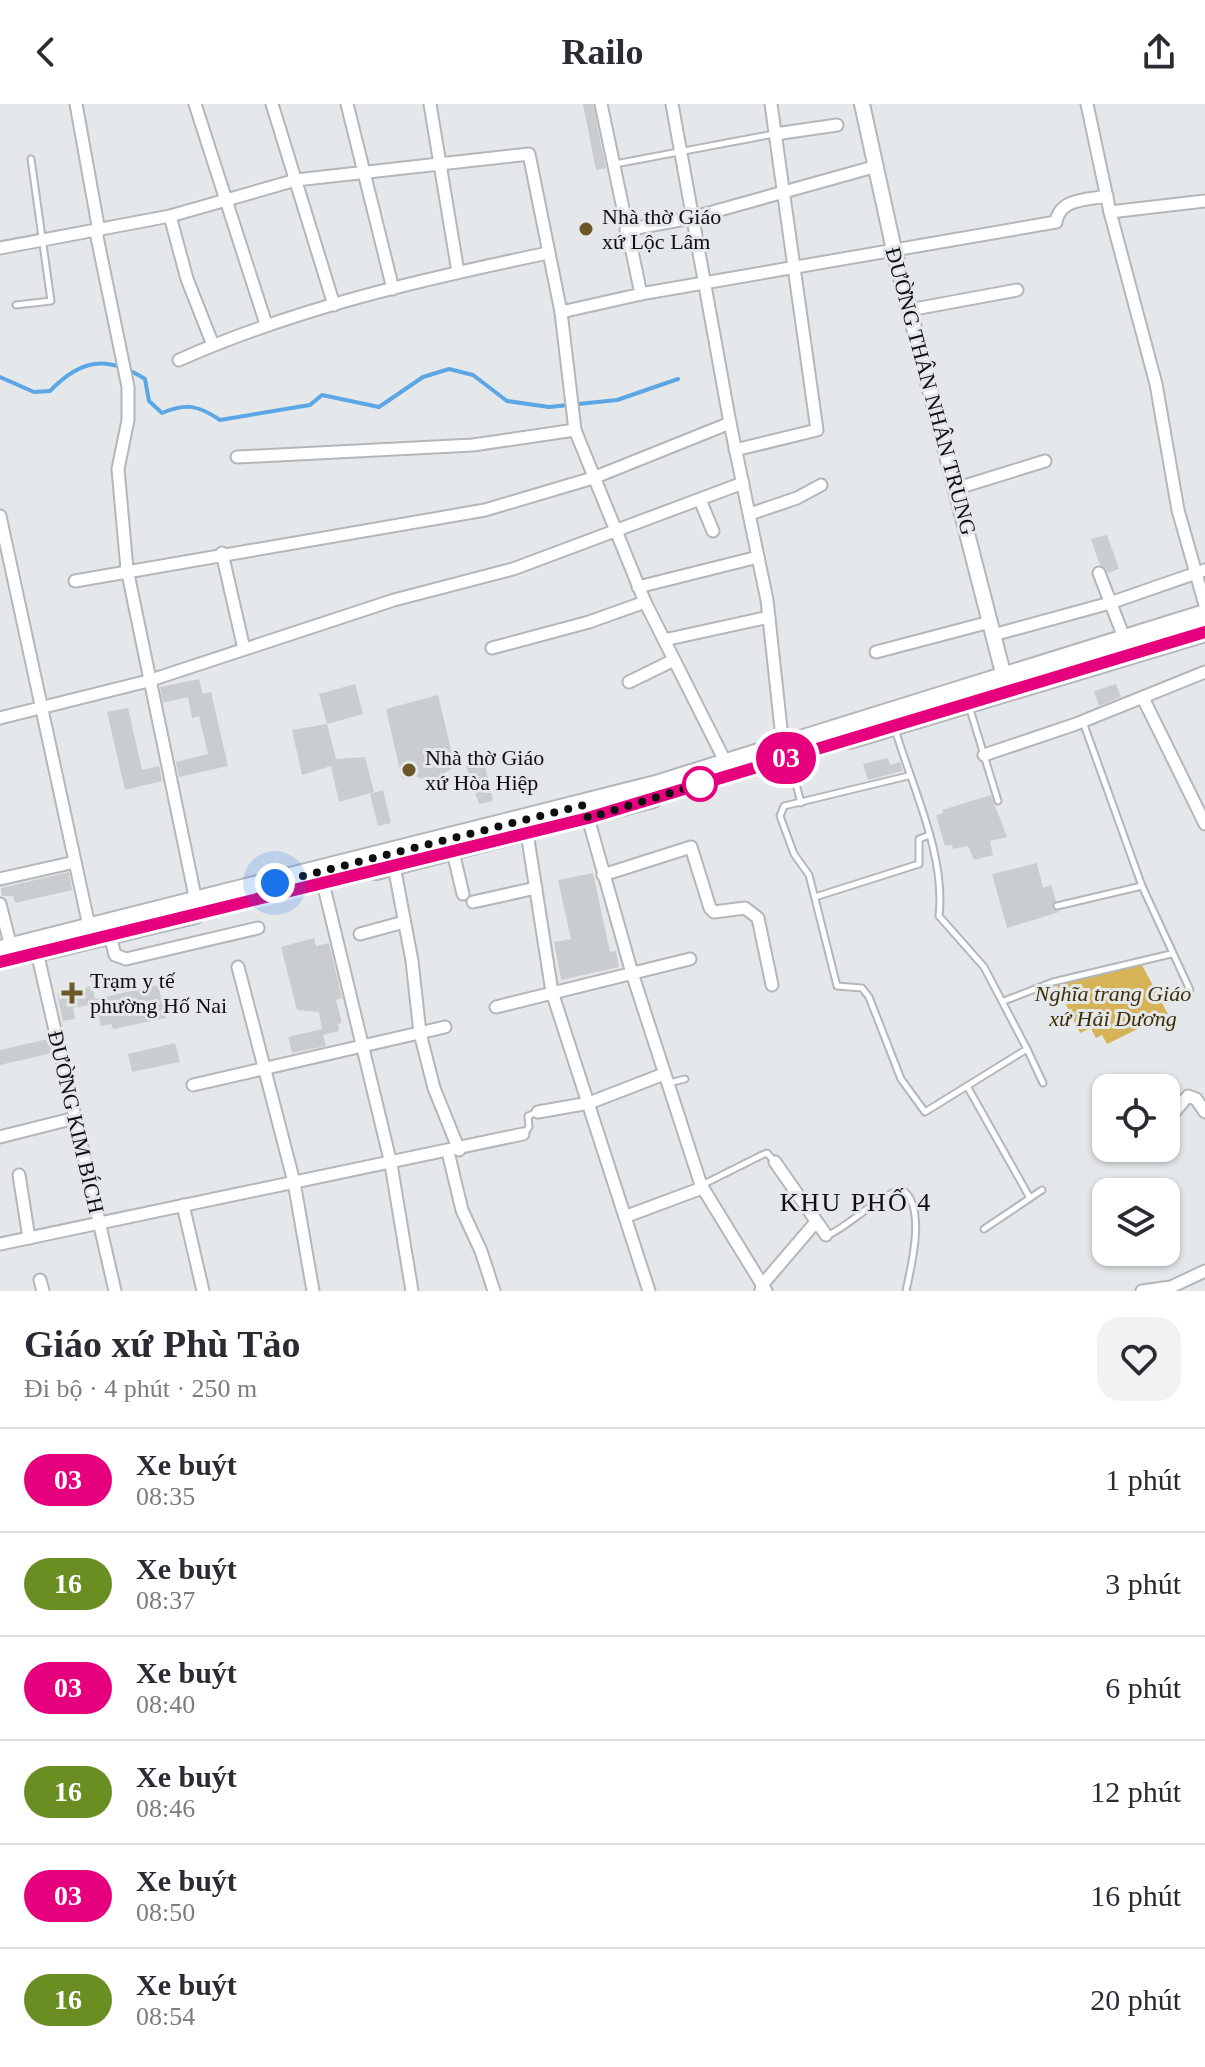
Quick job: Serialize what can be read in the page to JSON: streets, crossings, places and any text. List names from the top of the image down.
{
  "streets": {
    "street": ["ĐƯỜNG THÂN NHÂN TRUNG", "ĐƯỜNG KIM BÍCH"]
  },
  "districts": ["KHU PHỐ 4"],
  "parks": ["Nghĩa trang Giáo xứ Hải Dương"],
  "places": {
    "other": ["Nhà thờ Giáo xứ Lộc Lâm", "Nhà thờ Giáo xứ Hòa Hiệp"],
    "health": ["Trạm y tế phường Hố Nai"]
  },
  "lines": ["bus line 03"],
  "page": {
    "header": "Railo",
    "on_map": "03",
    "heading": ["Giáo xứ Phù Tảo", "Đi bộ · 4 phút · 250 m"],
    "list": [
      {
        "mark": "03",
        "name": "Xe buýt",
        "note": "08:35",
        "value": "1 phút"
      },
      {
        "mark": "16",
        "name": "Xe buýt",
        "note": "08:37",
        "value": "3 phút"
      },
      {
        "mark": "03",
        "name": "Xe buýt",
        "note": "08:40",
        "value": "6 phút"
      },
      {
        "mark": "16",
        "name": "Xe buýt",
        "note": "08:46",
        "value": "12 phút"
      },
      {
        "mark": "03",
        "name": "Xe buýt",
        "note": "08:50",
        "value": "16 phút"
      },
      {
        "mark": "16",
        "name": "Xe buýt",
        "note": "08:54",
        "value": "20 phút"
      }
    ]
  }
}
